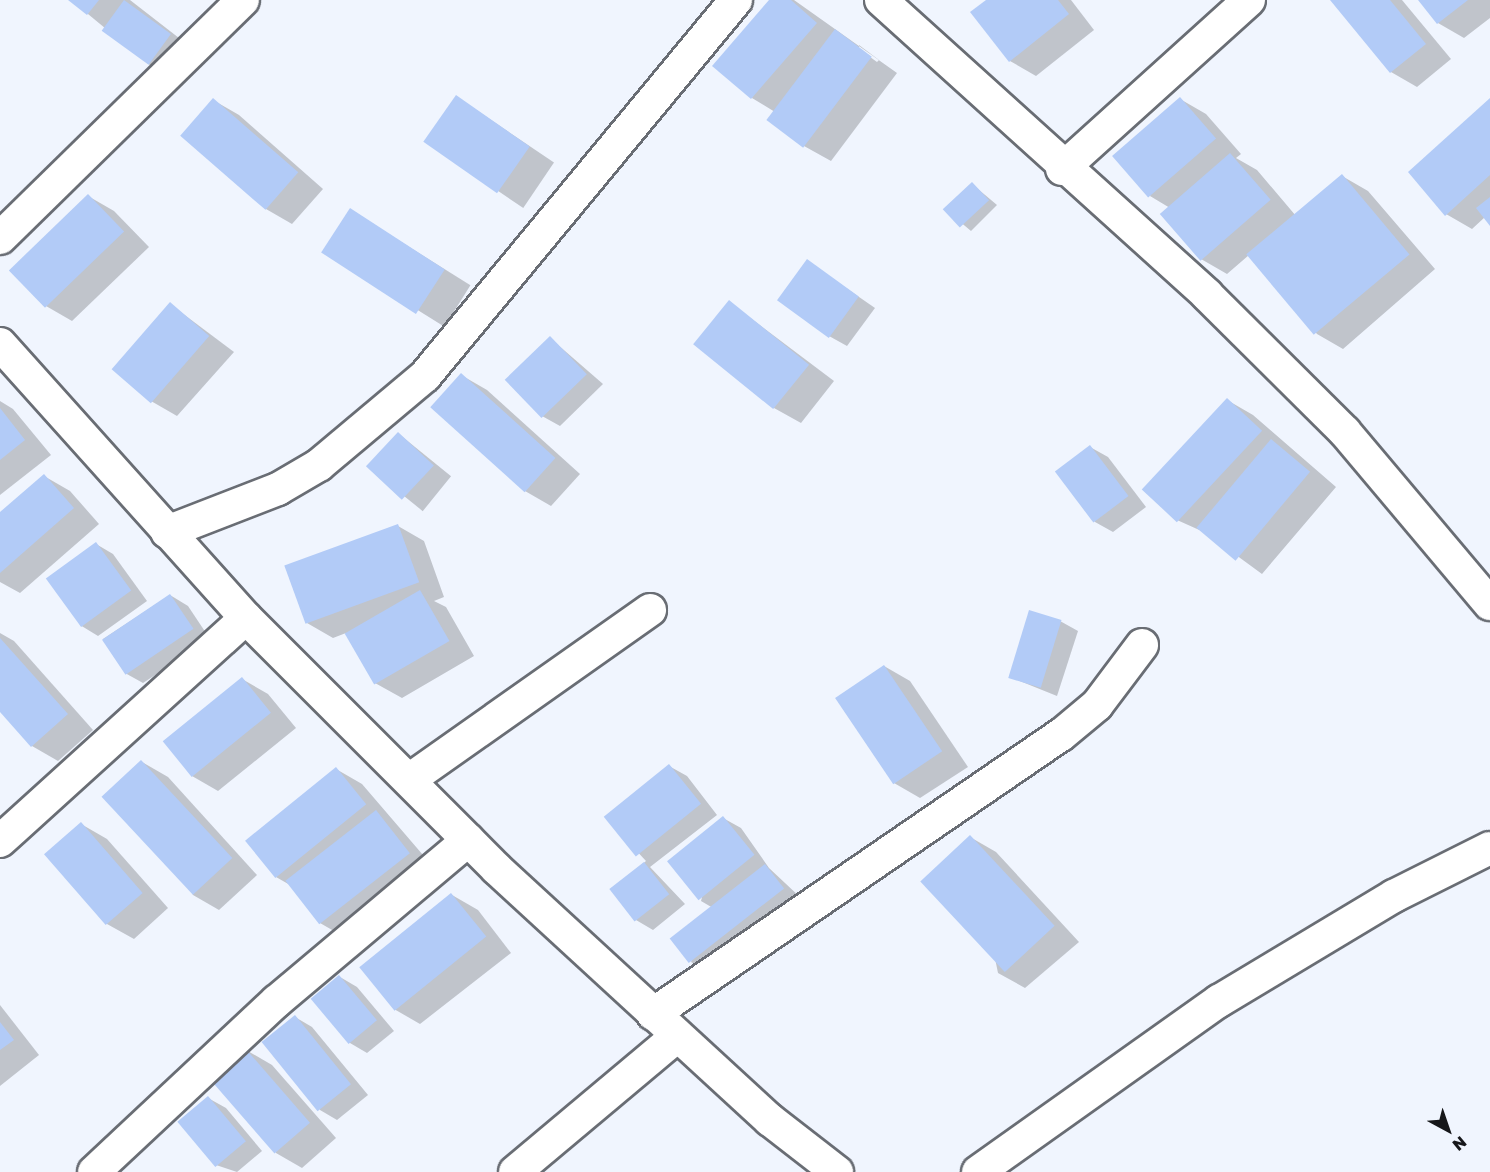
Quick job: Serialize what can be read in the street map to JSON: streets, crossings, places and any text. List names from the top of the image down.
{
  "north": "bottom right"
}
